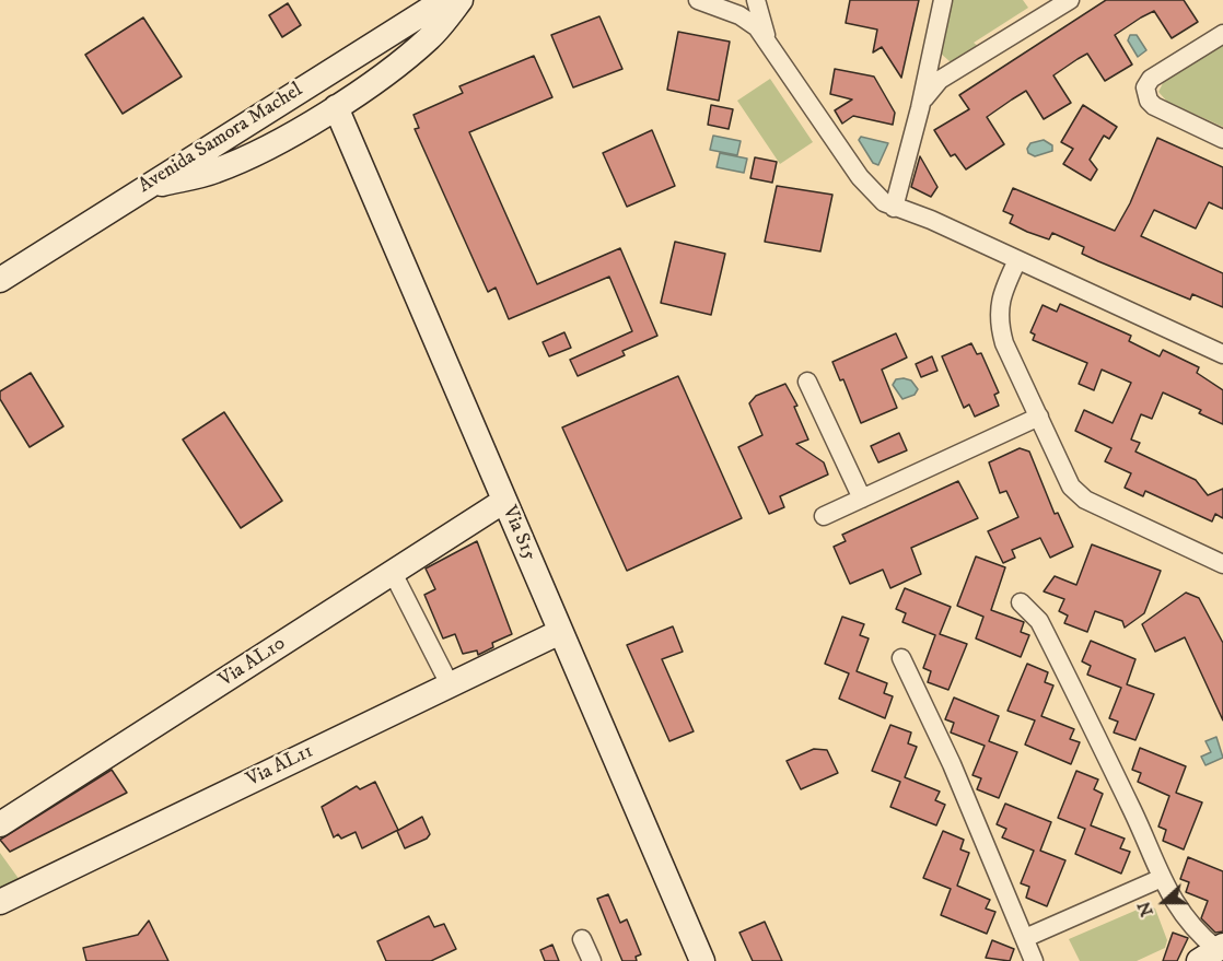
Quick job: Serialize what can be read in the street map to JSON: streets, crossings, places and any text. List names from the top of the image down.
{
  "streets": {
    "street": [
      "Avenida Samora Machel",
      "Via S15",
      "Via AL10",
      "Via AL11"
    ]
  },
  "crossings": [
    ["Via S15", "Via AL10"],
    ["Via S15", "Via AL11"]
  ],
  "north": "left"
}
